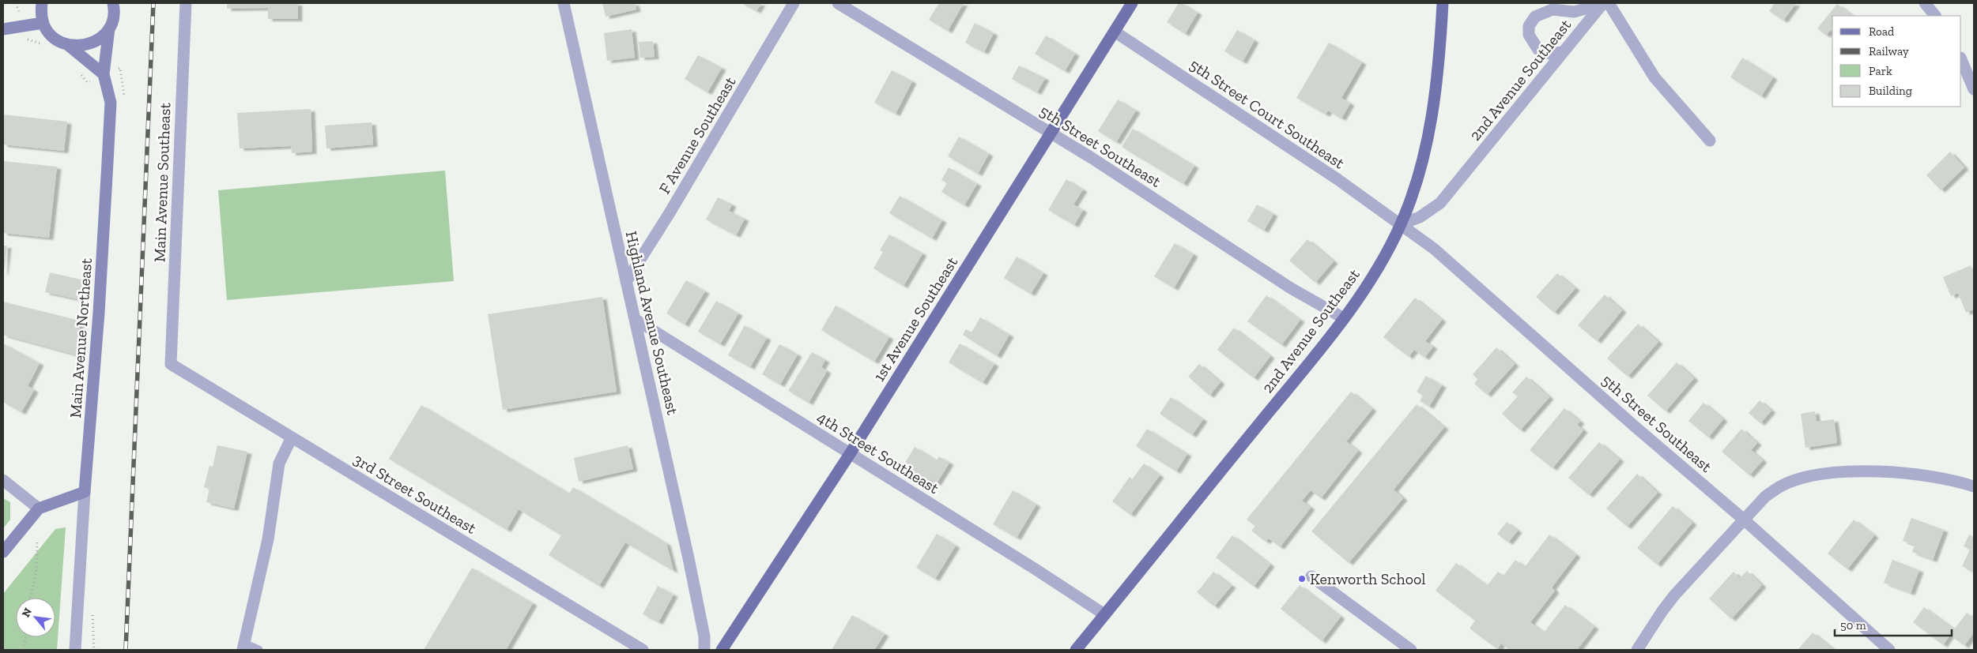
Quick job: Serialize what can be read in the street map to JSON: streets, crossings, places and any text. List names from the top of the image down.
{
  "streets": {
    "main road": ["2nd Avenue Southeast", "1st Avenue Southeast"],
    "street": [
      "5th Street Court Southeast",
      "F Avenue Southeast",
      "5th Street Southeast",
      "Main Avenue Southeast",
      "Highland Avenue Southeast",
      "Main Avenue Northeast",
      "4th Street Southeast",
      "3rd Street Southeast"
    ]
  },
  "crossings": [
    ["2nd Avenue Southeast", "5th Street Court Southeast"],
    ["2nd Avenue Southeast", "5th Street Southeast"],
    ["2nd Avenue Southeast", "4th Street Southeast"],
    ["5th Street Court Southeast", "5th Street Southeast"],
    ["5th Street Court Southeast", "1st Avenue Southeast"],
    ["F Avenue Southeast", "Highland Avenue Southeast"],
    ["5th Street Southeast", "1st Avenue Southeast"],
    ["Main Avenue Southeast", "3rd Street Southeast"],
    ["1st Avenue Southeast", "4th Street Southeast"],
    ["Highland Avenue Southeast", "4th Street Southeast"]
  ],
  "places": ["Kenworth School"],
  "legend": [
    "Road",
    "Railway",
    "Park",
    "Building"
  ],
  "scale_bar": "50 m",
  "north": "top left"
}
